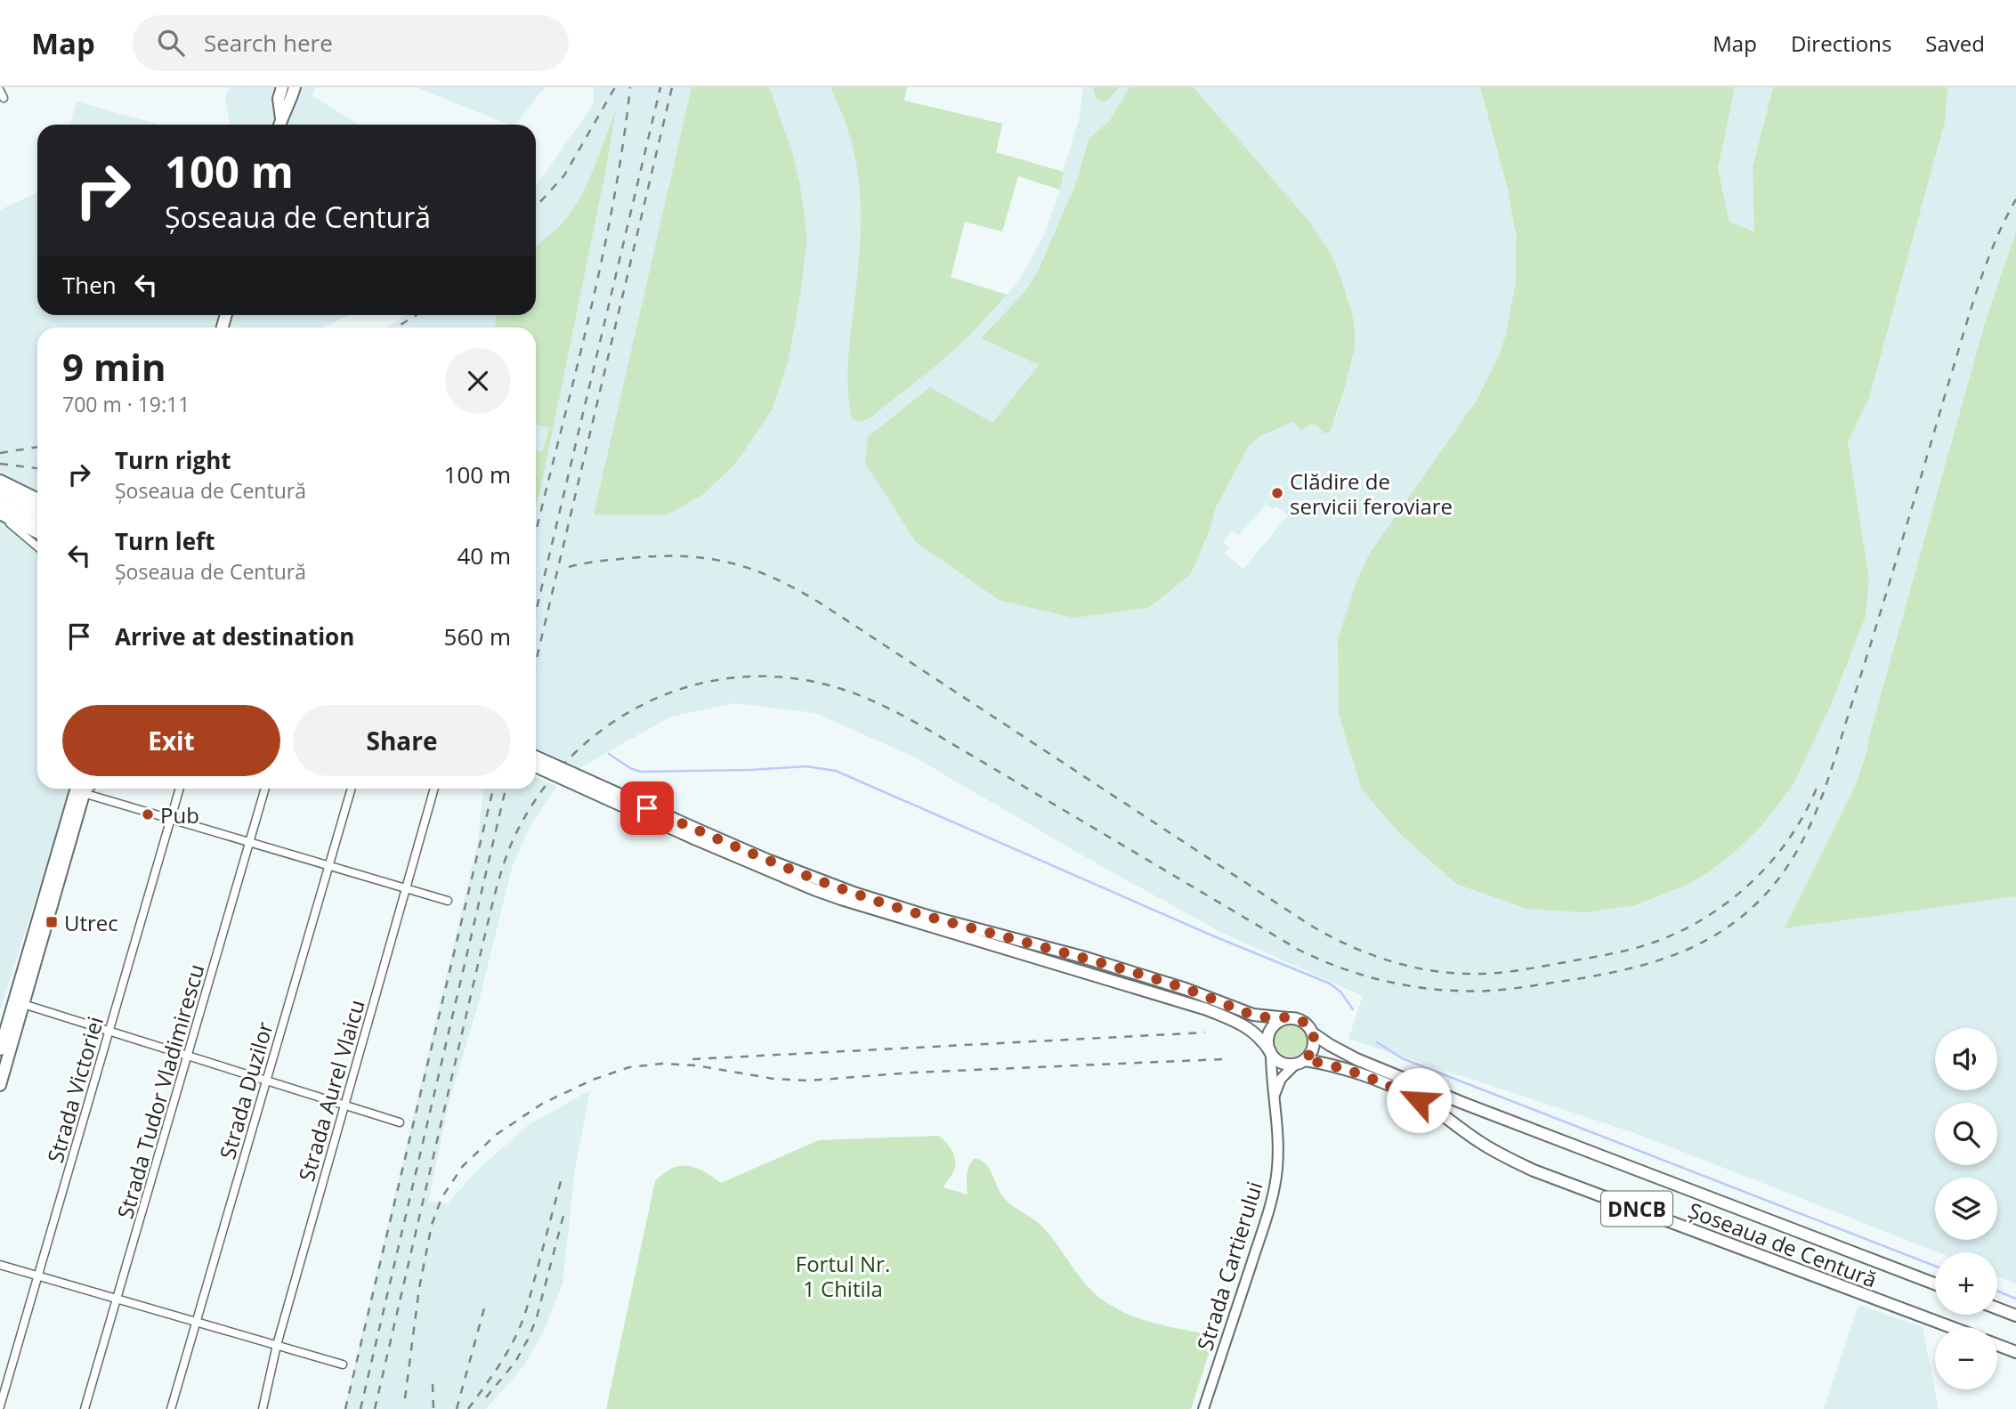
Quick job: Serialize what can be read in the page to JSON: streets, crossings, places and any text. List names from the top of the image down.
{
  "streets": {
    "main road": ["DNCB", "Șoseaua de Centură"],
    "street": [
      "Strada Victoriei",
      "Strada Duzilor",
      "Strada Aurel Vlaicu",
      "Strada Tudor Vladimirescu",
      "Strada Cartierului"
    ]
  },
  "crossings": [
    ["Șoseaua de Centură", "Strada Cartierului"]
  ],
  "parks": ["Fortul Nr. 1 Chitila"],
  "places": {
    "other": ["Clădire de servicii feroviare", "Pub"],
    "transit": ["Utrec"]
  },
  "page": {
    "header": "Map",
    "search": "Search here",
    "nav": ["Map", "Directions", "Saved"],
    "turn": ["100 m", "Șoseaua de Centură"],
    "then": "Then",
    "heading": ["9 min", "700 m · 19:11"],
    "list": [
      {
        "name": "Turn right",
        "note": "Șoseaua de Centură",
        "value": "100 m"
      },
      {
        "name": "Turn left",
        "note": "Șoseaua de Centură",
        "value": "40 m"
      },
      {
        "name": "Arrive at destination",
        "value": "560 m"
      }
    ],
    "buttons": ["Exit", "Share"],
    "map_buttons": ["+", "−"]
  }
}
